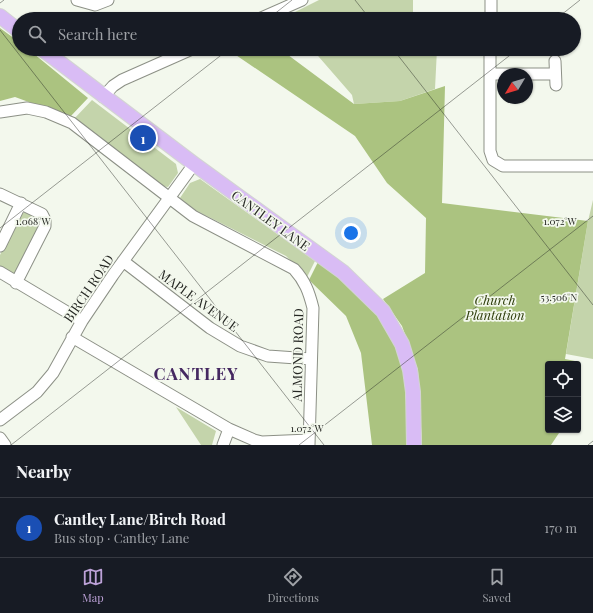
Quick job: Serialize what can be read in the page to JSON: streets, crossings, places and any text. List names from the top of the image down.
{
  "streets": {
    "main road": ["CANTLEY LANE"],
    "street": ["BIRCH ROAD", "MAPLE AVENUE", "ALMOND ROAD"]
  },
  "crossings": [
    ["CANTLEY LANE", "BIRCH ROAD"],
    ["BIRCH ROAD", "MAPLE AVENUE"],
    ["BIRCH ROAD", "ALMOND ROAD"],
    ["MAPLE AVENUE", "ALMOND ROAD"]
  ],
  "districts": ["CANTLEY"],
  "parks": ["Church Plantation"],
  "north": "bottom left",
  "page": {
    "search": "Search here",
    "pins": "1",
    "heading": "Nearby",
    "list": [
      {
        "mark": "1",
        "name": "Cantley Lane/Birch Road",
        "note": "Bus stop · Cantley Lane",
        "value": "170 m"
      }
    ],
    "nav": ["Map", "Directions", "Saved"]
  },
  "coordinates": ["1.072°W", "1.068°W", "53.506°N"]
}
